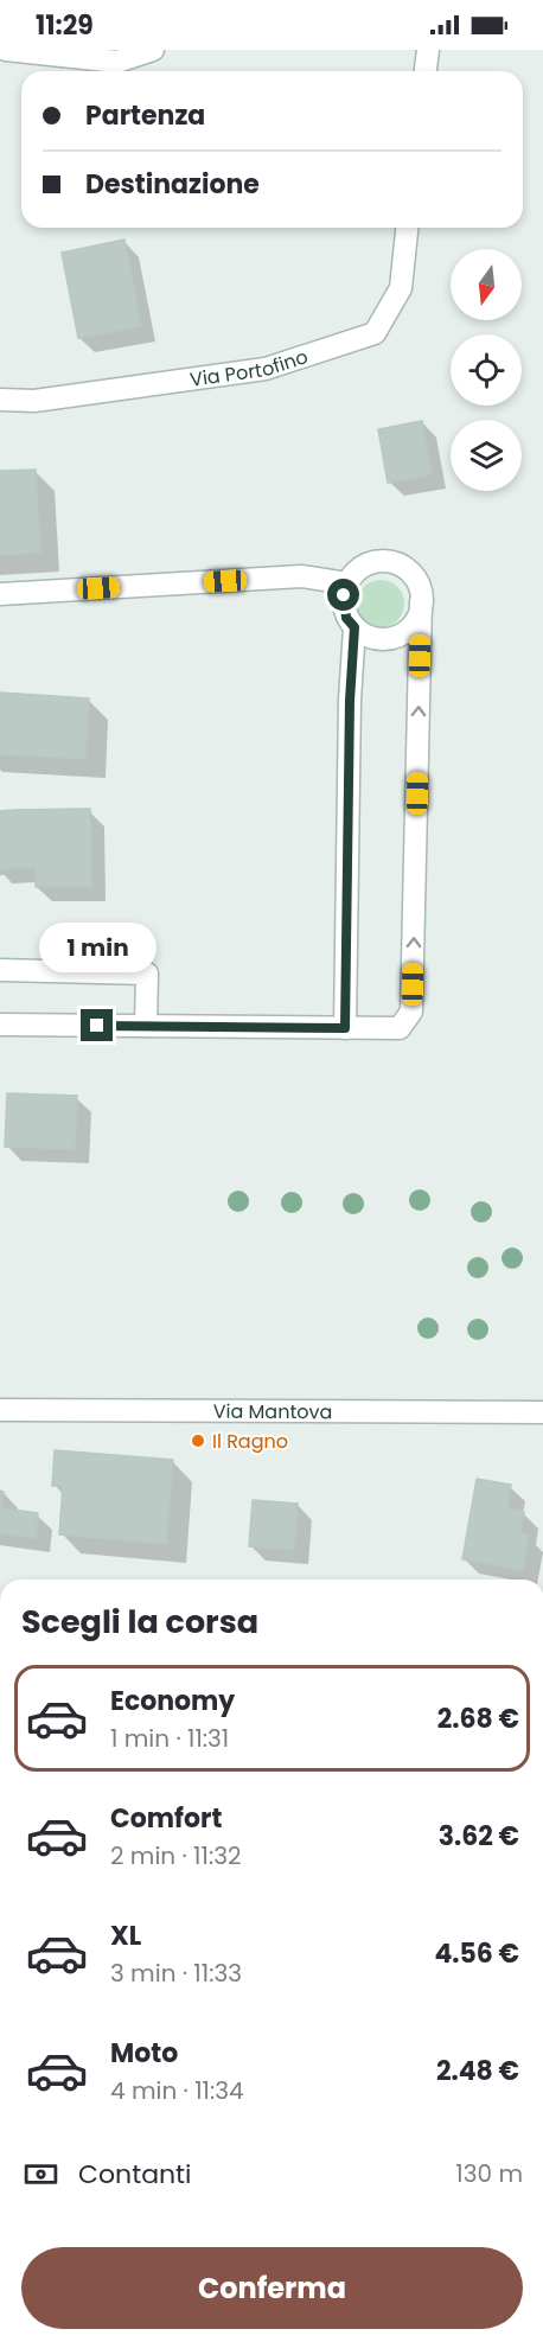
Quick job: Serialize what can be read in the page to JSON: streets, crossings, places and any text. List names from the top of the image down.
{
  "streets": {
    "street": ["Via Portofino", "Via Mantova"]
  },
  "places": ["Il Ragno"],
  "north": "bottom",
  "page": {
    "status": "11:29",
    "banner": ["Partenza", "Destinazione"],
    "bubble": "1 min",
    "heading": "Scegli la corsa",
    "list": [
      {
        "name": "Economy",
        "note": "1 min · 11:31",
        "value": "2.68 €"
      },
      {
        "name": "Comfort",
        "note": "2 min · 11:32",
        "value": "3.62 €"
      },
      {
        "name": "XL",
        "note": "3 min · 11:33",
        "value": "4.56 €"
      },
      {
        "name": "Moto",
        "note": "4 min · 11:34",
        "value": "2.48 €"
      }
    ],
    "pay": ["Contanti", "130 m"],
    "buttons": "Conferma"
  }
}
